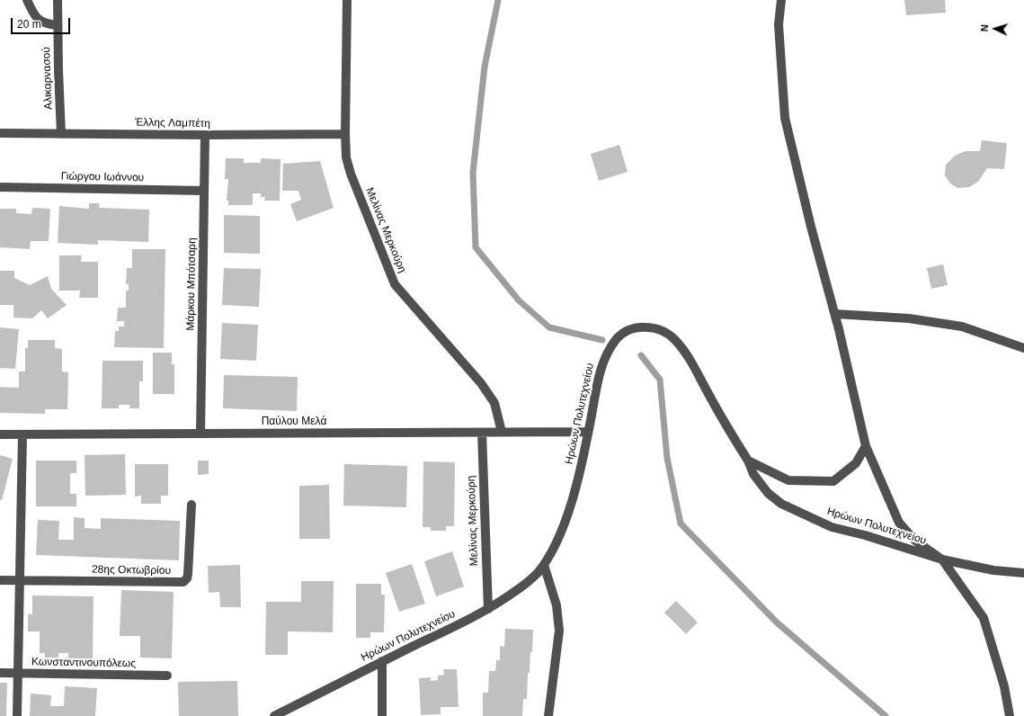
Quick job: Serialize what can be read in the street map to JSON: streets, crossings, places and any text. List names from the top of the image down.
{
  "streets": {
    "street": [
      "Αλικαρνασού",
      "Έλλης Λαμπέτη",
      "Γιώργου Ιωάννου",
      "Μελίνας Μερκούρη",
      "Μάρκου Μπότσαρη",
      "Ηρώων Πολυτεχνείου",
      "Παύλου Μελά",
      "28ης Οκτωβρίου",
      "Κωνσταντινουπόλεως"
    ]
  },
  "crossings": [
    ["Αλικαρνασού", "Έλλης Λαμπέτη"],
    ["Έλλης Λαμπέτη", "Μελίνας Μερκούρη"],
    ["Έλλης Λαμπέτη", "Μάρκου Μπότσαρη"],
    ["Γιώργου Ιωάννου", "Μάρκου Μπότσαρη"],
    ["Μελίνας Μερκούρη", "Ηρώων Πολυτεχνείου"],
    ["Μελίνας Μερκούρη", "Παύλου Μελά"],
    ["Μάρκου Μπότσαρη", "Παύλου Μελά"],
    ["Ηρώων Πολυτεχνείου", "Παύλου Μελά"]
  ],
  "scale_bar": "20 m",
  "north": "left"
}
